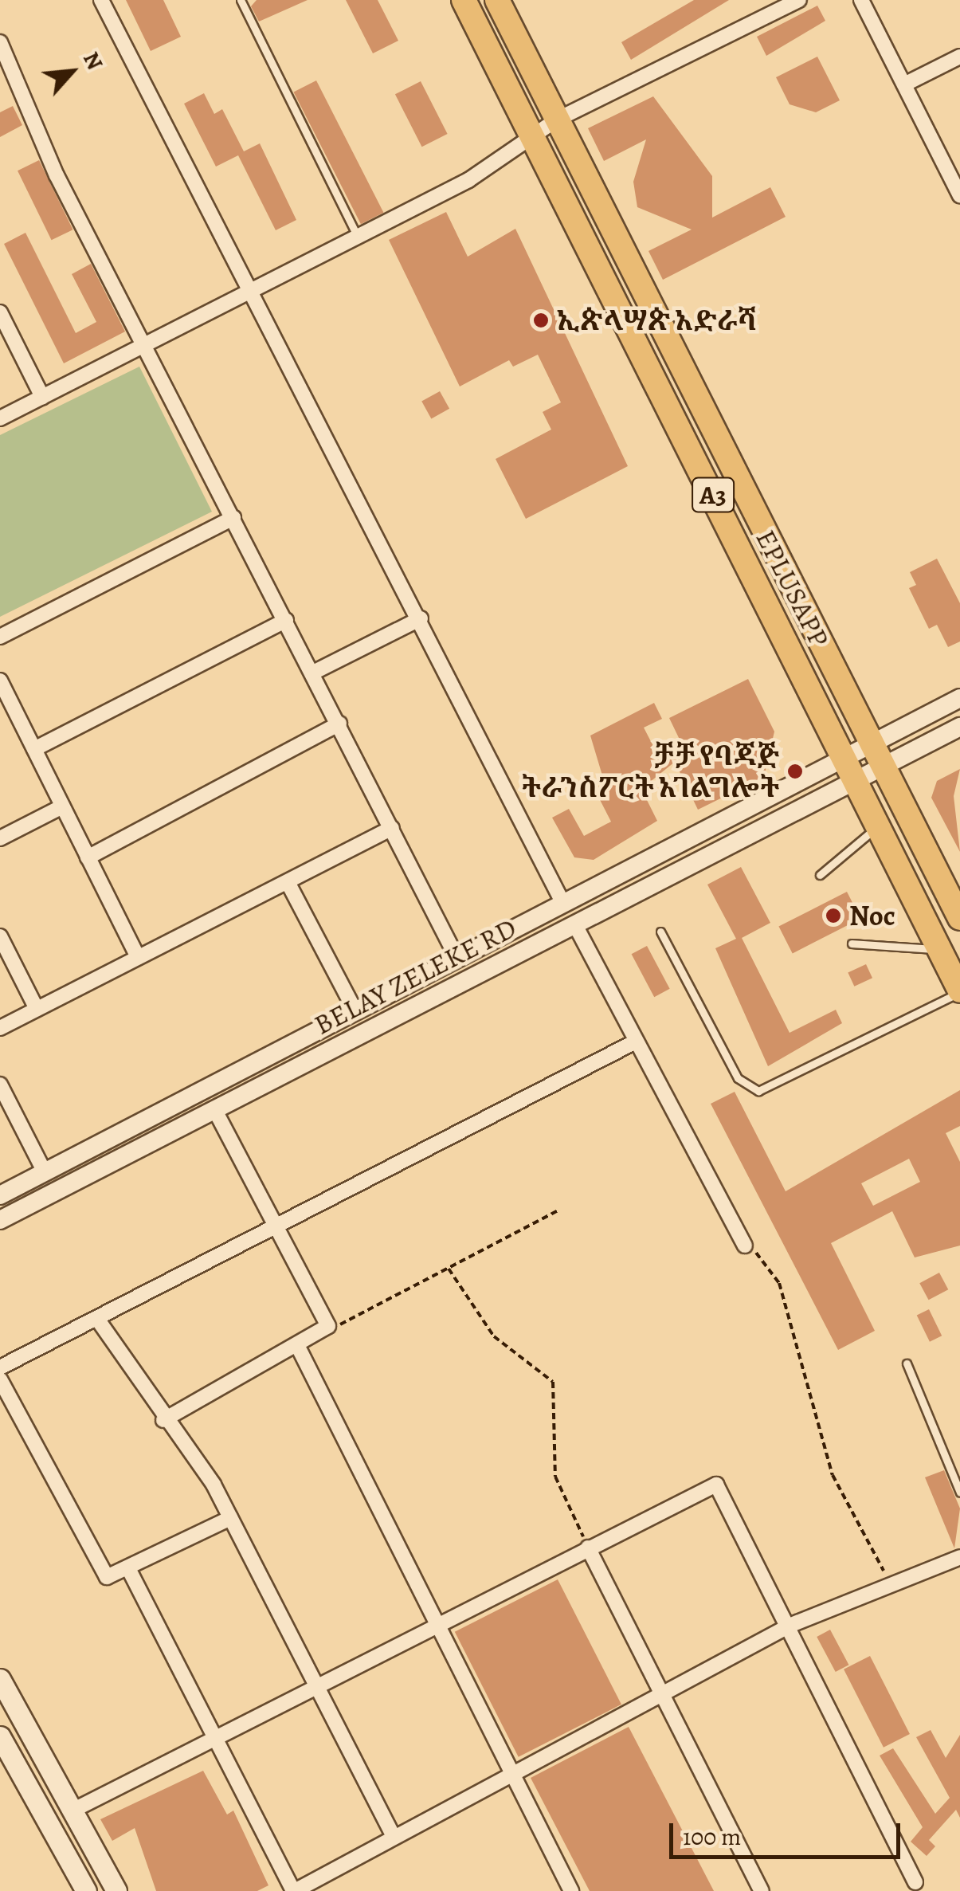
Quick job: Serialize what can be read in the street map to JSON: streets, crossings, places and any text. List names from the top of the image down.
{
  "streets": {
    "highway": ["A3", "EPLUSAPP"],
    "street": ["BELAY ZELEKE RD"]
  },
  "crossings": [
    ["A3", "BELAY ZELEKE RD"],
    ["EPLUSAPP", "BELAY ZELEKE RD"]
  ],
  "places": ["ኢጵላሣጵ አድራሻ", "ቻቻ የባጃጅ ትራንስፖርት አገልግሎት", "Noc"],
  "scale_bar": "100 m",
  "north": "top right"
}
